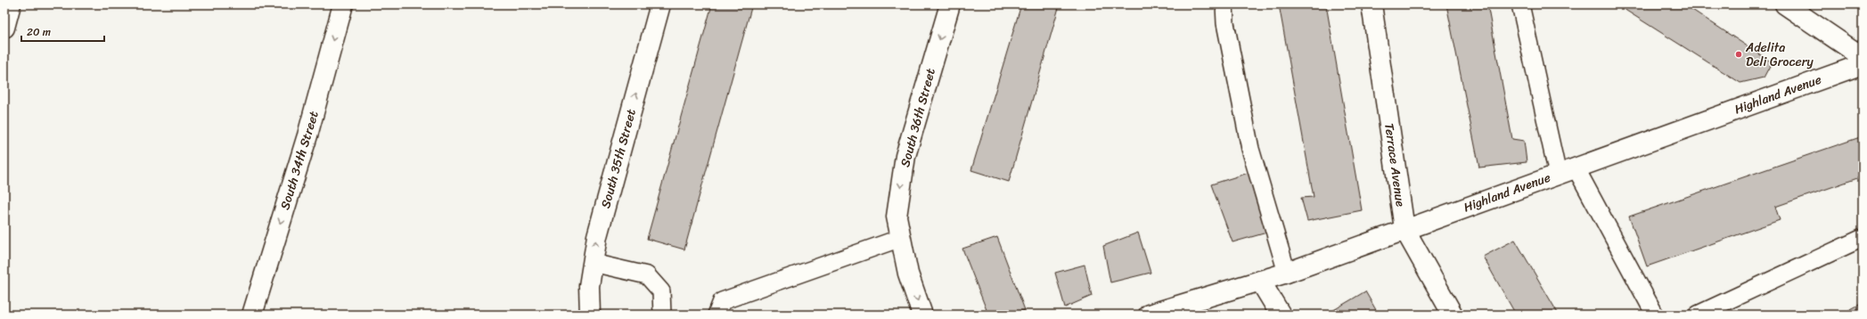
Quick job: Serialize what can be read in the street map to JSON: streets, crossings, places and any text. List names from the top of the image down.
{
  "streets": {
    "street": [
      "Highland Avenue",
      "South 36th Street",
      "South 35th Street",
      "South 34th Street",
      "Terrace Avenue"
    ]
  },
  "crossings": [
    ["Highland Avenue", "Terrace Avenue"]
  ],
  "one_way": ["South 36th Street", "South 35th Street", "South 34th Street"],
  "places": ["Adelita Deli Grocery"],
  "scale_bar": "20 m"
}
